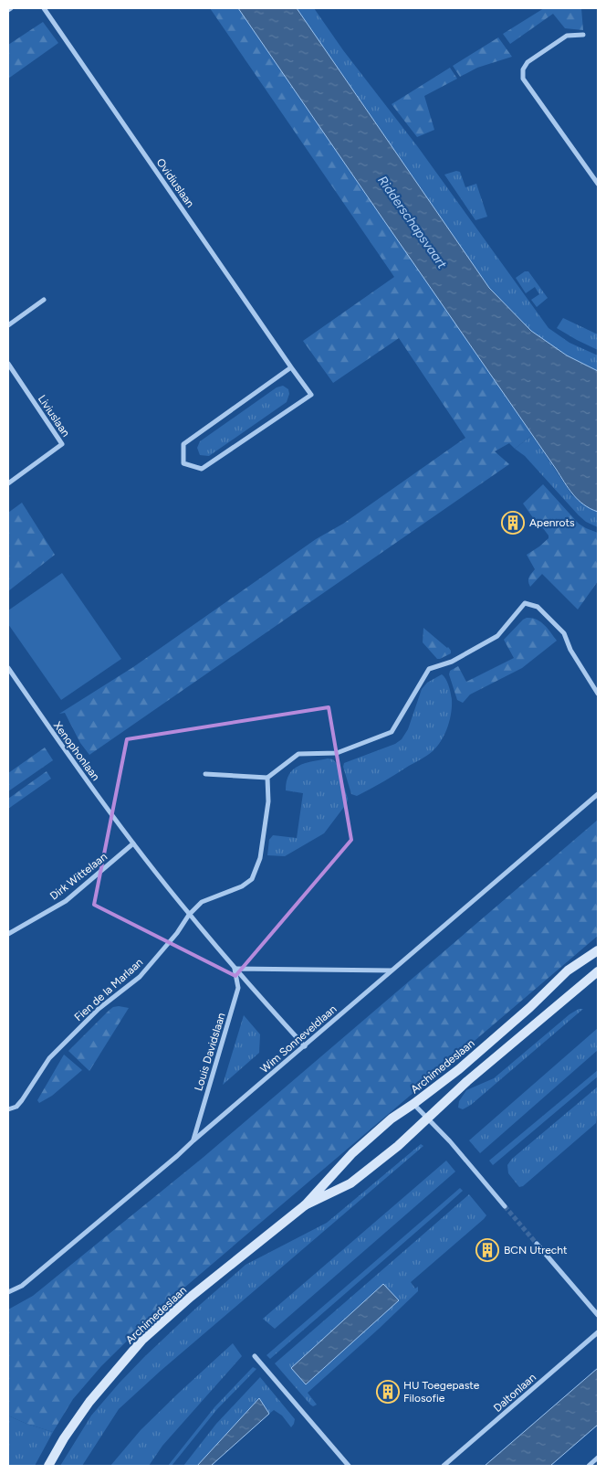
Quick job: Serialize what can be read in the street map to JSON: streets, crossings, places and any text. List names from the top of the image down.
{
  "streets": {
    "main road": ["Archimedeslaan"],
    "street": [
      "Ovidiuslaan",
      "Liviuslaan",
      "Xenophonlaan",
      "Dirk Wittelaan",
      "Fien de la Marlaan",
      "Wim Sonneveldlaan",
      "Louis Davidslaan",
      "Daltonlaan"
    ]
  },
  "crossings": [
    ["Xenophonlaan", "Dirk Wittelaan"],
    ["Wim Sonneveldlaan", "Louis Davidslaan"]
  ],
  "water": ["Ridderschapsvaart"],
  "places": {
    "building": ["Apenrots", "BCN Utrecht", "HU Toegepaste Filosofie"]
  }
}
